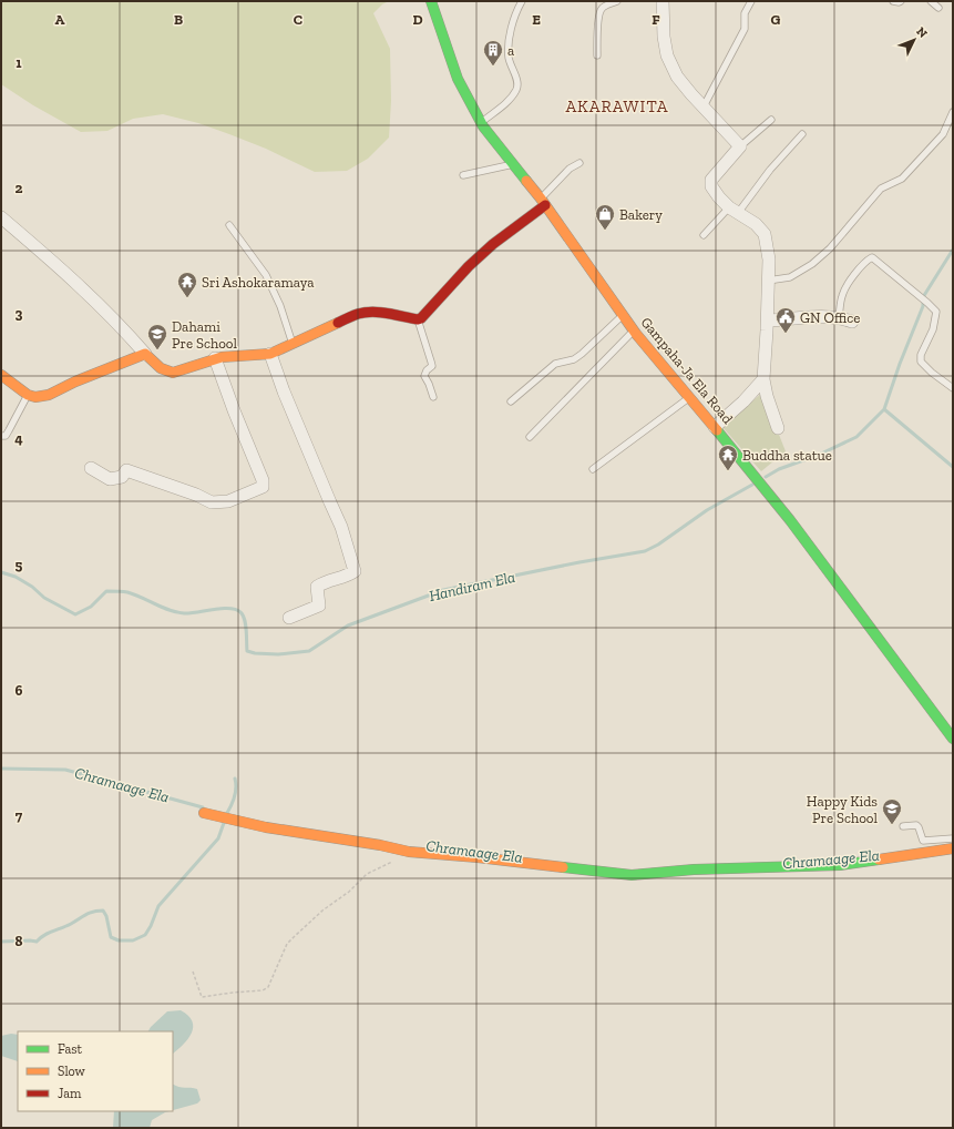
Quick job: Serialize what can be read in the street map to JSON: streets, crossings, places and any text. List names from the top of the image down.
{
  "streets": {
    "main road": ["Gampaha-Ja Ela Road"]
  },
  "districts": ["AKARAWITA"],
  "water": ["Handiram Ela", "Chramaage Ela"],
  "places": {
    "building": ["a"],
    "shop": ["Bakery"],
    "temple": ["Sri Ashokaramaya", "Buddha statue"],
    "public building": ["GN Office"],
    "school or university": ["Dahami Pre School", "Happy Kids Pre School"]
  },
  "legend": ["Fast", "Slow", "Jam"],
  "north": "top right",
  "grid": {
    "columns": [
      "A",
      "B",
      "C",
      "D",
      "E",
      "F",
      "G"
    ],
    "rows": [
      "1",
      "2",
      "3",
      "4",
      "5",
      "6",
      "7",
      "8"
    ]
  }
}
